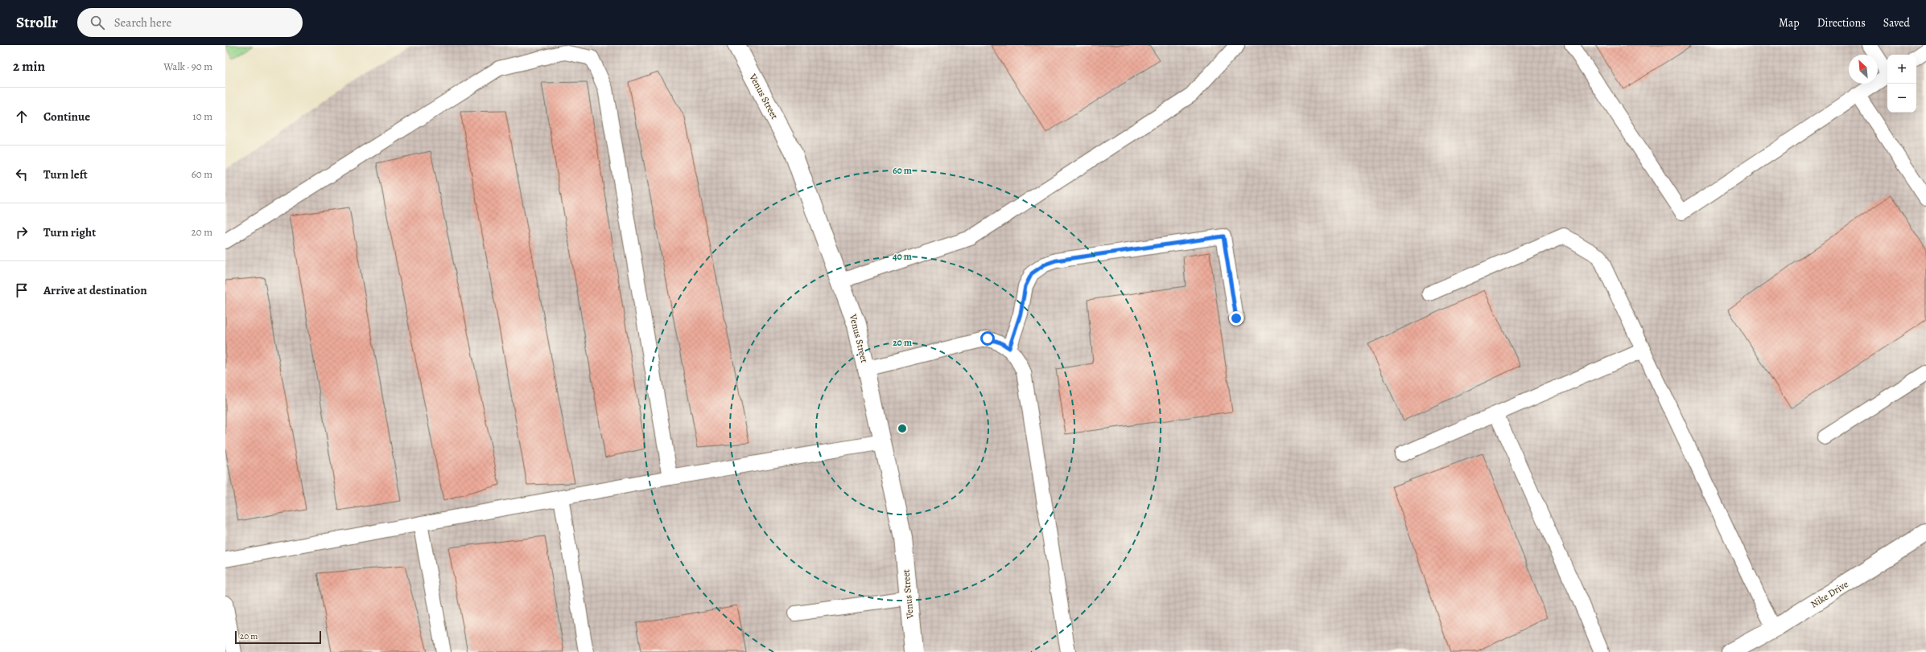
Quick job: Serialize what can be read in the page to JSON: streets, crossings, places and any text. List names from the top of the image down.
{
  "streets": {
    "street": ["Venus Street", "Nike Drive"]
  },
  "scale_bar": "20 m",
  "north": "top left",
  "page": {
    "header": "Strollr",
    "search": "Search here",
    "nav": ["Map", "Directions", "Saved"],
    "heading": ["2 min", "Walk · 90 m"],
    "map_buttons": ["+", "−"],
    "list": [
      ["Continue", "10 m"],
      ["Turn left", "60 m"],
      ["Turn right", "20 m"],
      "Arrive at destination"
    ],
    "scale": "20 m"
  },
  "rings": ["60 m", "40 m", "20 m"]
}
